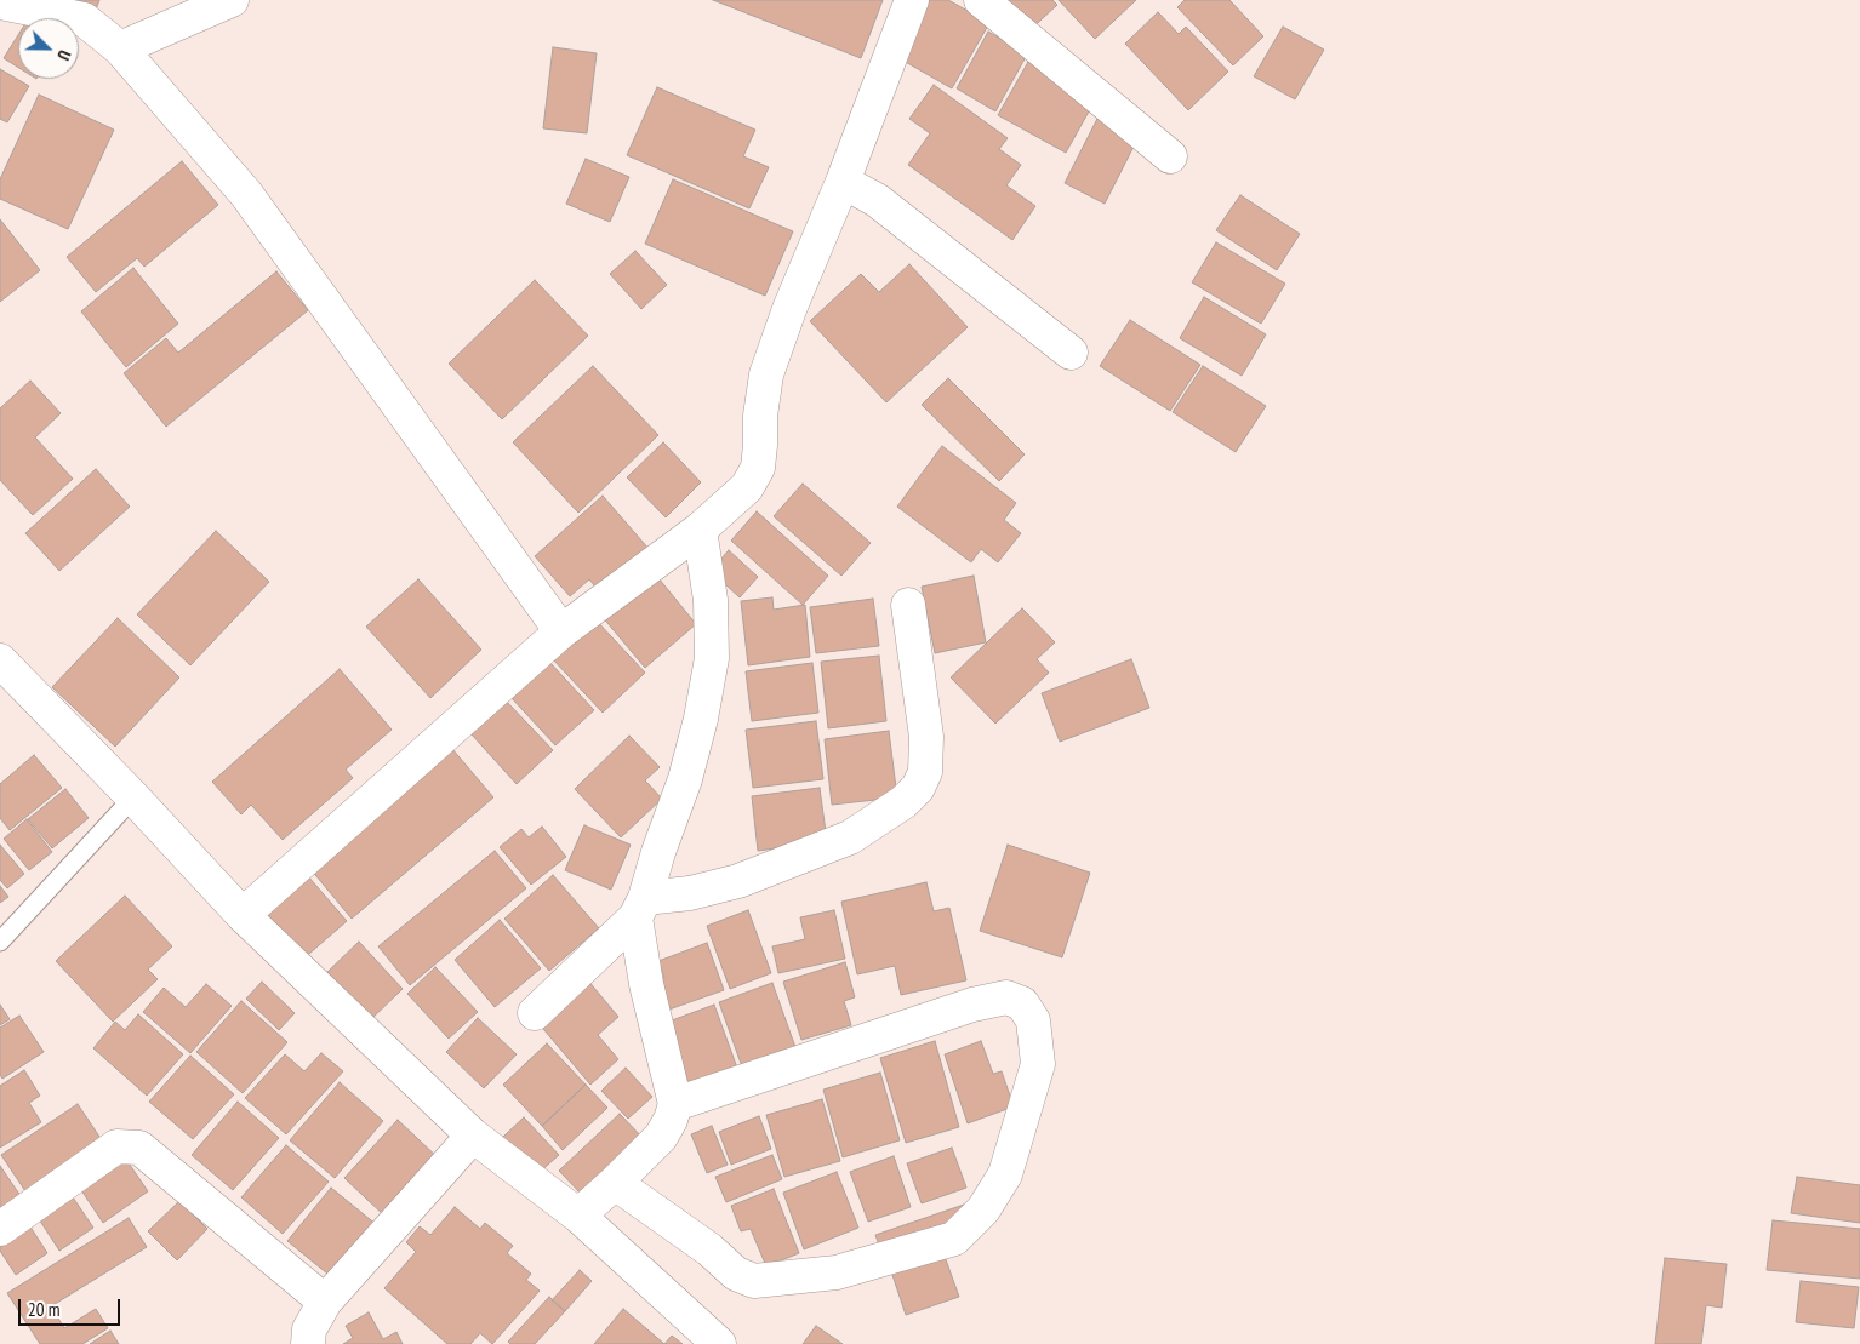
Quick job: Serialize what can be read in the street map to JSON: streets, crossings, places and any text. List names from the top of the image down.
{
  "scale_bar": "20 m",
  "north": "bottom right"
}
